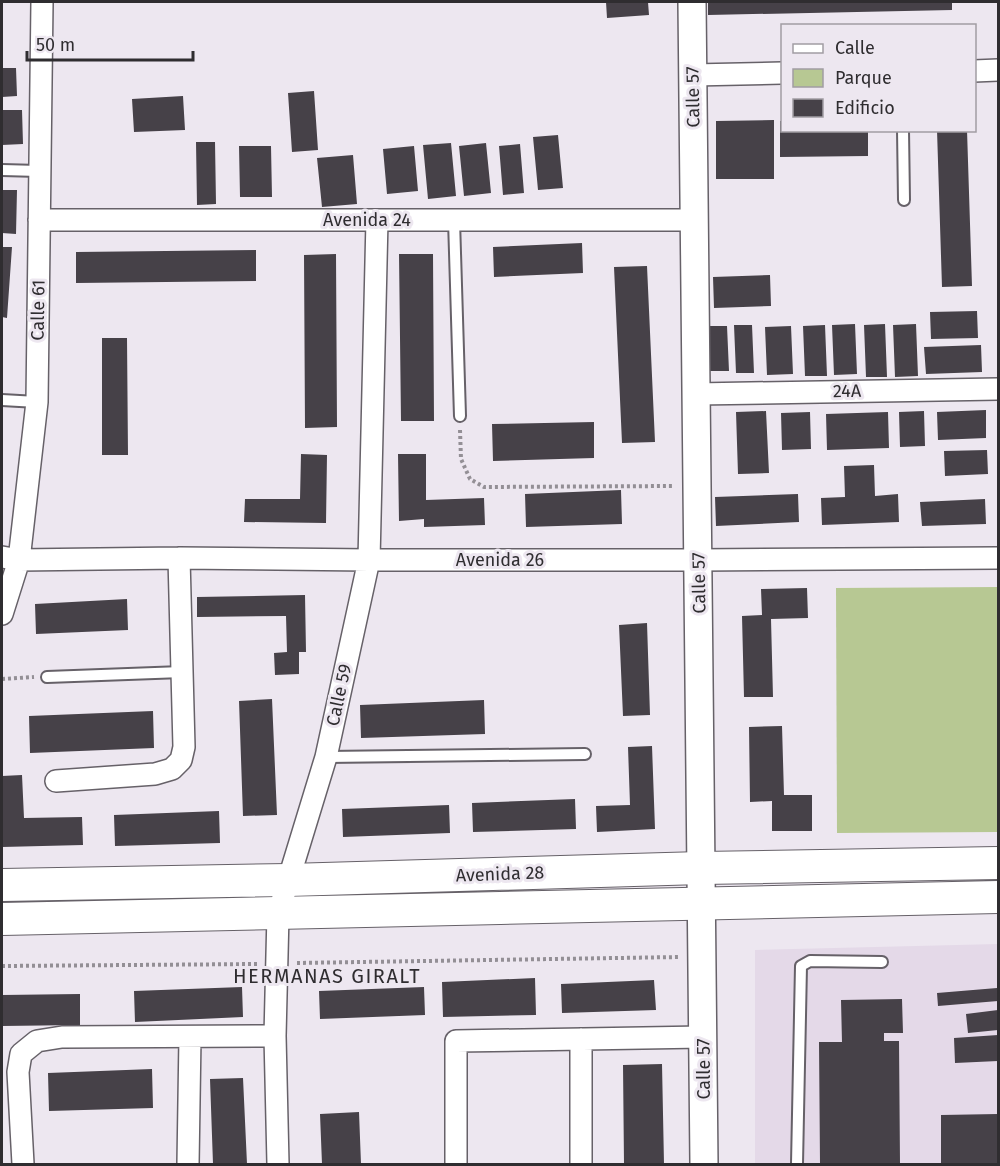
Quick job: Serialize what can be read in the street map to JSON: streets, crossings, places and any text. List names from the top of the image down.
{
  "streets": {
    "main road": ["Avenida 28"],
    "street": [
      "Calle 57",
      "Avenida 24",
      "Calle 61",
      "24A",
      "Avenida 26",
      "Calle 59"
    ]
  },
  "crossings": [
    ["Calle 57", "Avenida 24"],
    ["Calle 57", "24A"],
    ["Calle 57", "Avenida 26"],
    ["Calle 57", "Avenida 28"],
    ["Avenida 24", "Calle 61"],
    ["Avenida 24", "Calle 59"],
    ["Calle 61", "Avenida 26"],
    ["Avenida 26", "Calle 59"],
    ["Calle 59", "Avenida 28"]
  ],
  "districts": ["HERMANAS GIRALT"],
  "legend": ["Calle", "Parque", "Edificio"],
  "scale_bar": "50 m"
}
